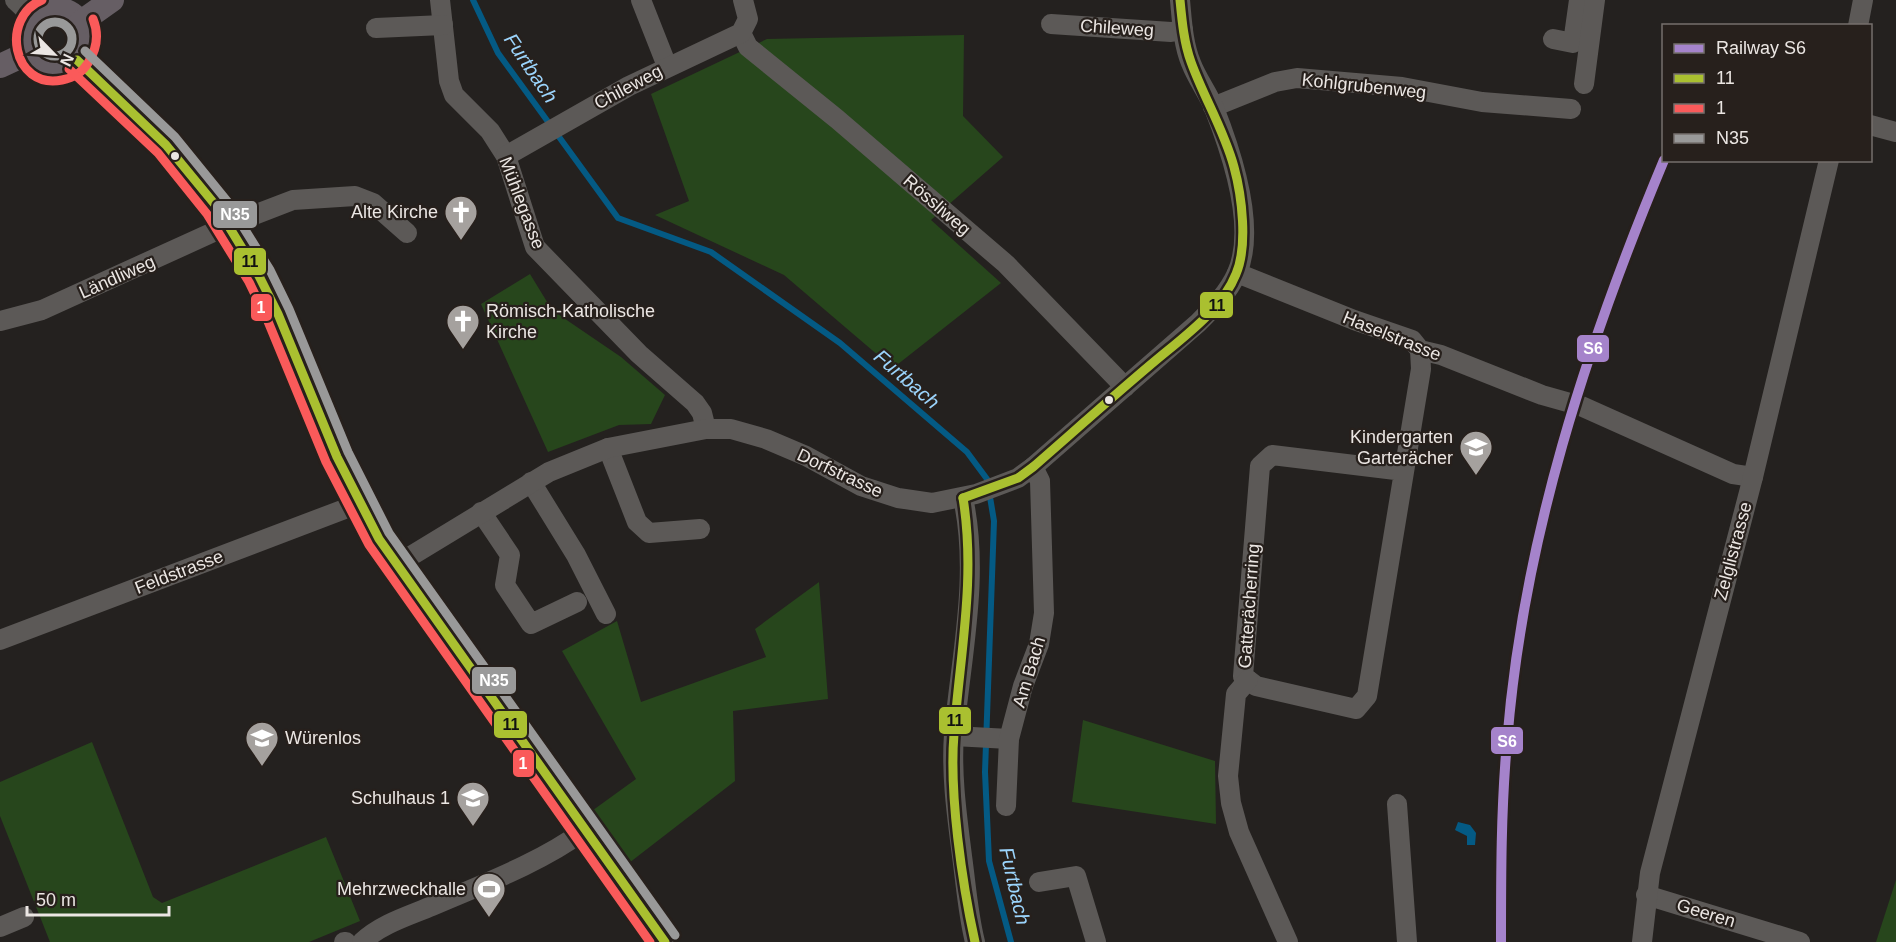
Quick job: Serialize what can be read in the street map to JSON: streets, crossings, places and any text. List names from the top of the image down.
{
  "streets": {
    "street": [
      "Chileweg",
      "Kohlgrubenweg",
      "Mühlegasse",
      "Rössliweg",
      "Ländliweg",
      "Haselstrasse",
      "Dorfstrasse",
      "Zelglistrasse",
      "Feldstrasse",
      "Gatterächerring",
      "Am Bach",
      "Geeren"
    ]
  },
  "crossings": [
    ["Chileweg", "Mühlegasse"],
    ["Chileweg", "Rössliweg"],
    ["Chileweg", "Dorfstrasse"],
    ["Kohlgrubenweg", "Dorfstrasse"],
    ["Mühlegasse", "Dorfstrasse"],
    ["Rössliweg", "Dorfstrasse"],
    ["Haselstrasse", "Dorfstrasse"],
    ["Haselstrasse", "Zelglistrasse"],
    ["Haselstrasse", "Gatterächerring"],
    ["Dorfstrasse", "Am Bach"],
    ["Zelglistrasse", "Geeren"]
  ],
  "water": ["Furtbach"],
  "places": {
    "church": ["Alte Kirche", "Römisch-Katholische Kirche"],
    "school or university": ["Kindergarten Garterächer", "Würenlos", "Schulhaus 1"],
    "sports": ["Mehrzweckhalle"]
  },
  "lines": [
    "transit line 11",
    "transit line 1",
    "transit line N35",
    "rail line S6"
  ],
  "legend": [
    "Railway S6",
    "11",
    "1",
    "N35"
  ],
  "scale_bar": "50 m",
  "north": "bottom right"
}
